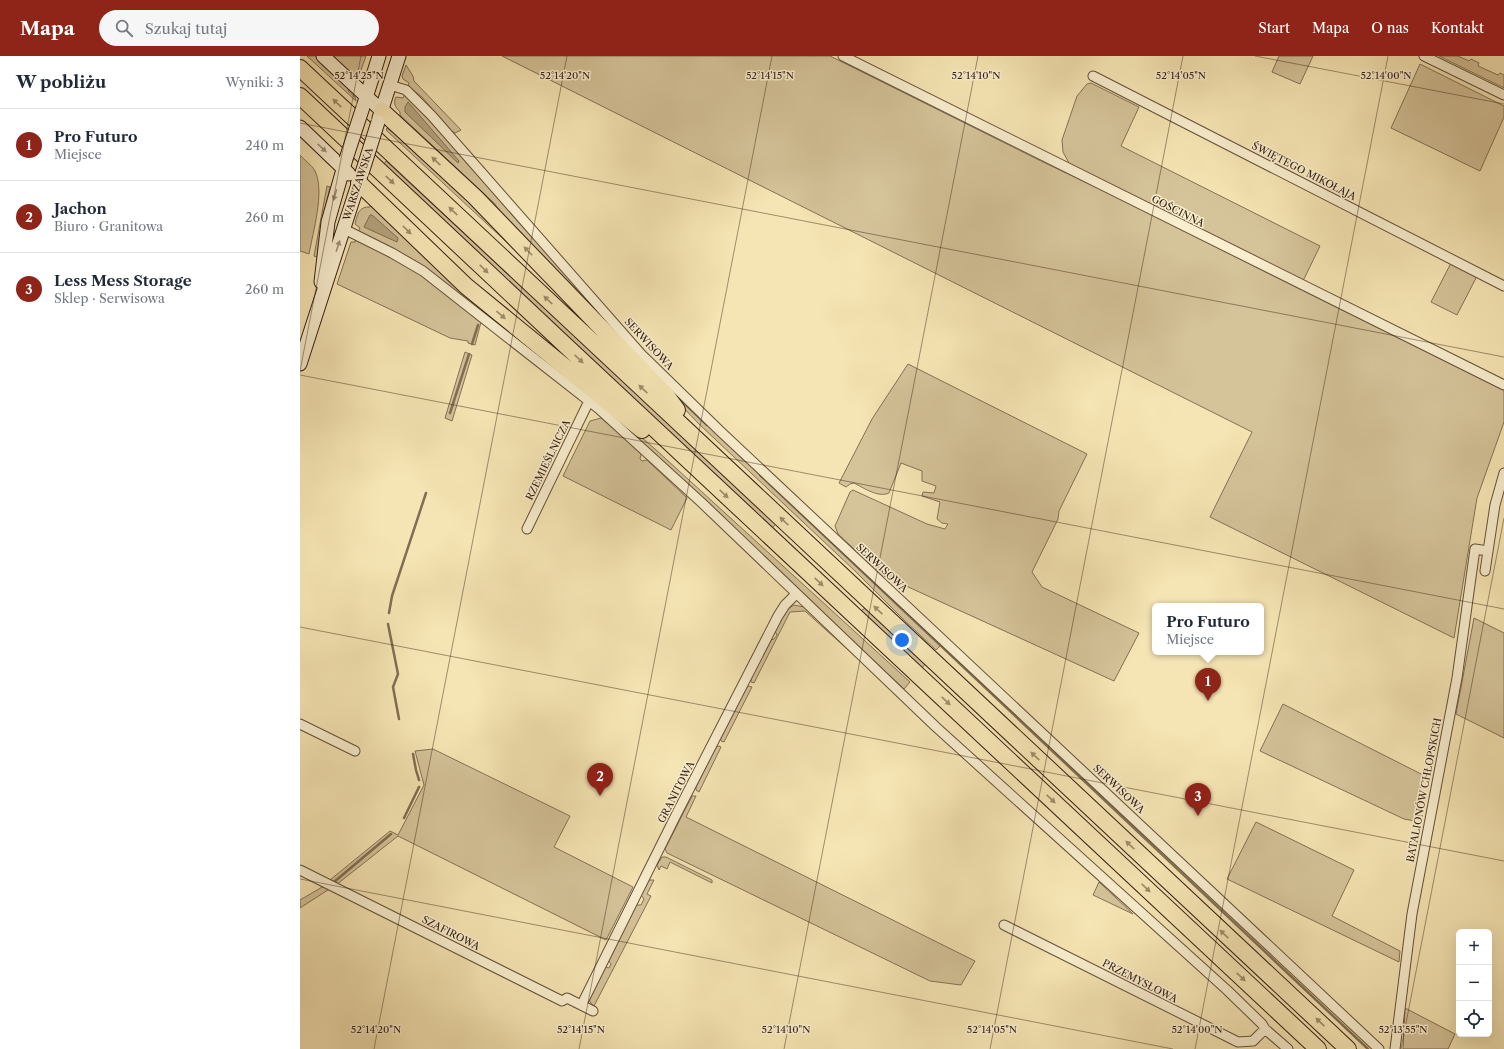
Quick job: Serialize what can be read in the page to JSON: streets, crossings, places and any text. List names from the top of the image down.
{
  "streets": {
    "main road": ["WARSZAWSKA"],
    "street": [
      "ŚWIĘTEGO MIKOŁAJA",
      "GOŚCINNA",
      "SERWISOWA",
      "RZEMIEŚLNICZA",
      "BATALIONÓW CHŁOPSKICH",
      "GRANITOWA",
      "SZAFIROWA",
      "PRZEMYSŁOWA"
    ]
  },
  "crossings": [
    ["WARSZAWSKA", "SERWISOWA"],
    ["GRANITOWA", "SZAFIROWA"]
  ],
  "page": {
    "header": "Mapa",
    "search": "Szukaj tutaj",
    "nav": [
      "Start",
      "Mapa",
      "O nas",
      "Kontakt"
    ],
    "heading": ["W pobliżu", "Wyniki: 3"],
    "list": [
      {
        "mark": "1",
        "name": "Pro Futuro",
        "note": "Miejsce",
        "value": "240 m"
      },
      {
        "mark": "2",
        "name": "Jachon",
        "note": "Biuro · Granitowa",
        "value": "260 m"
      },
      {
        "mark": "3",
        "name": "Less Mess Storage",
        "note": "Sklep · Serwisowa",
        "value": "260 m"
      }
    ],
    "popup": ["Pro Futuro", "Miejsce"],
    "pins": ["1", "2", "3"],
    "map_buttons": ["+", "−"]
  },
  "coordinates": [
    "52°14'25\"N",
    "52°14'20\"N",
    "52°14'15\"N",
    "52°14'10\"N",
    "52°14'05\"N",
    "52°14'00\"N",
    "52°13'55\"N"
  ]
}
